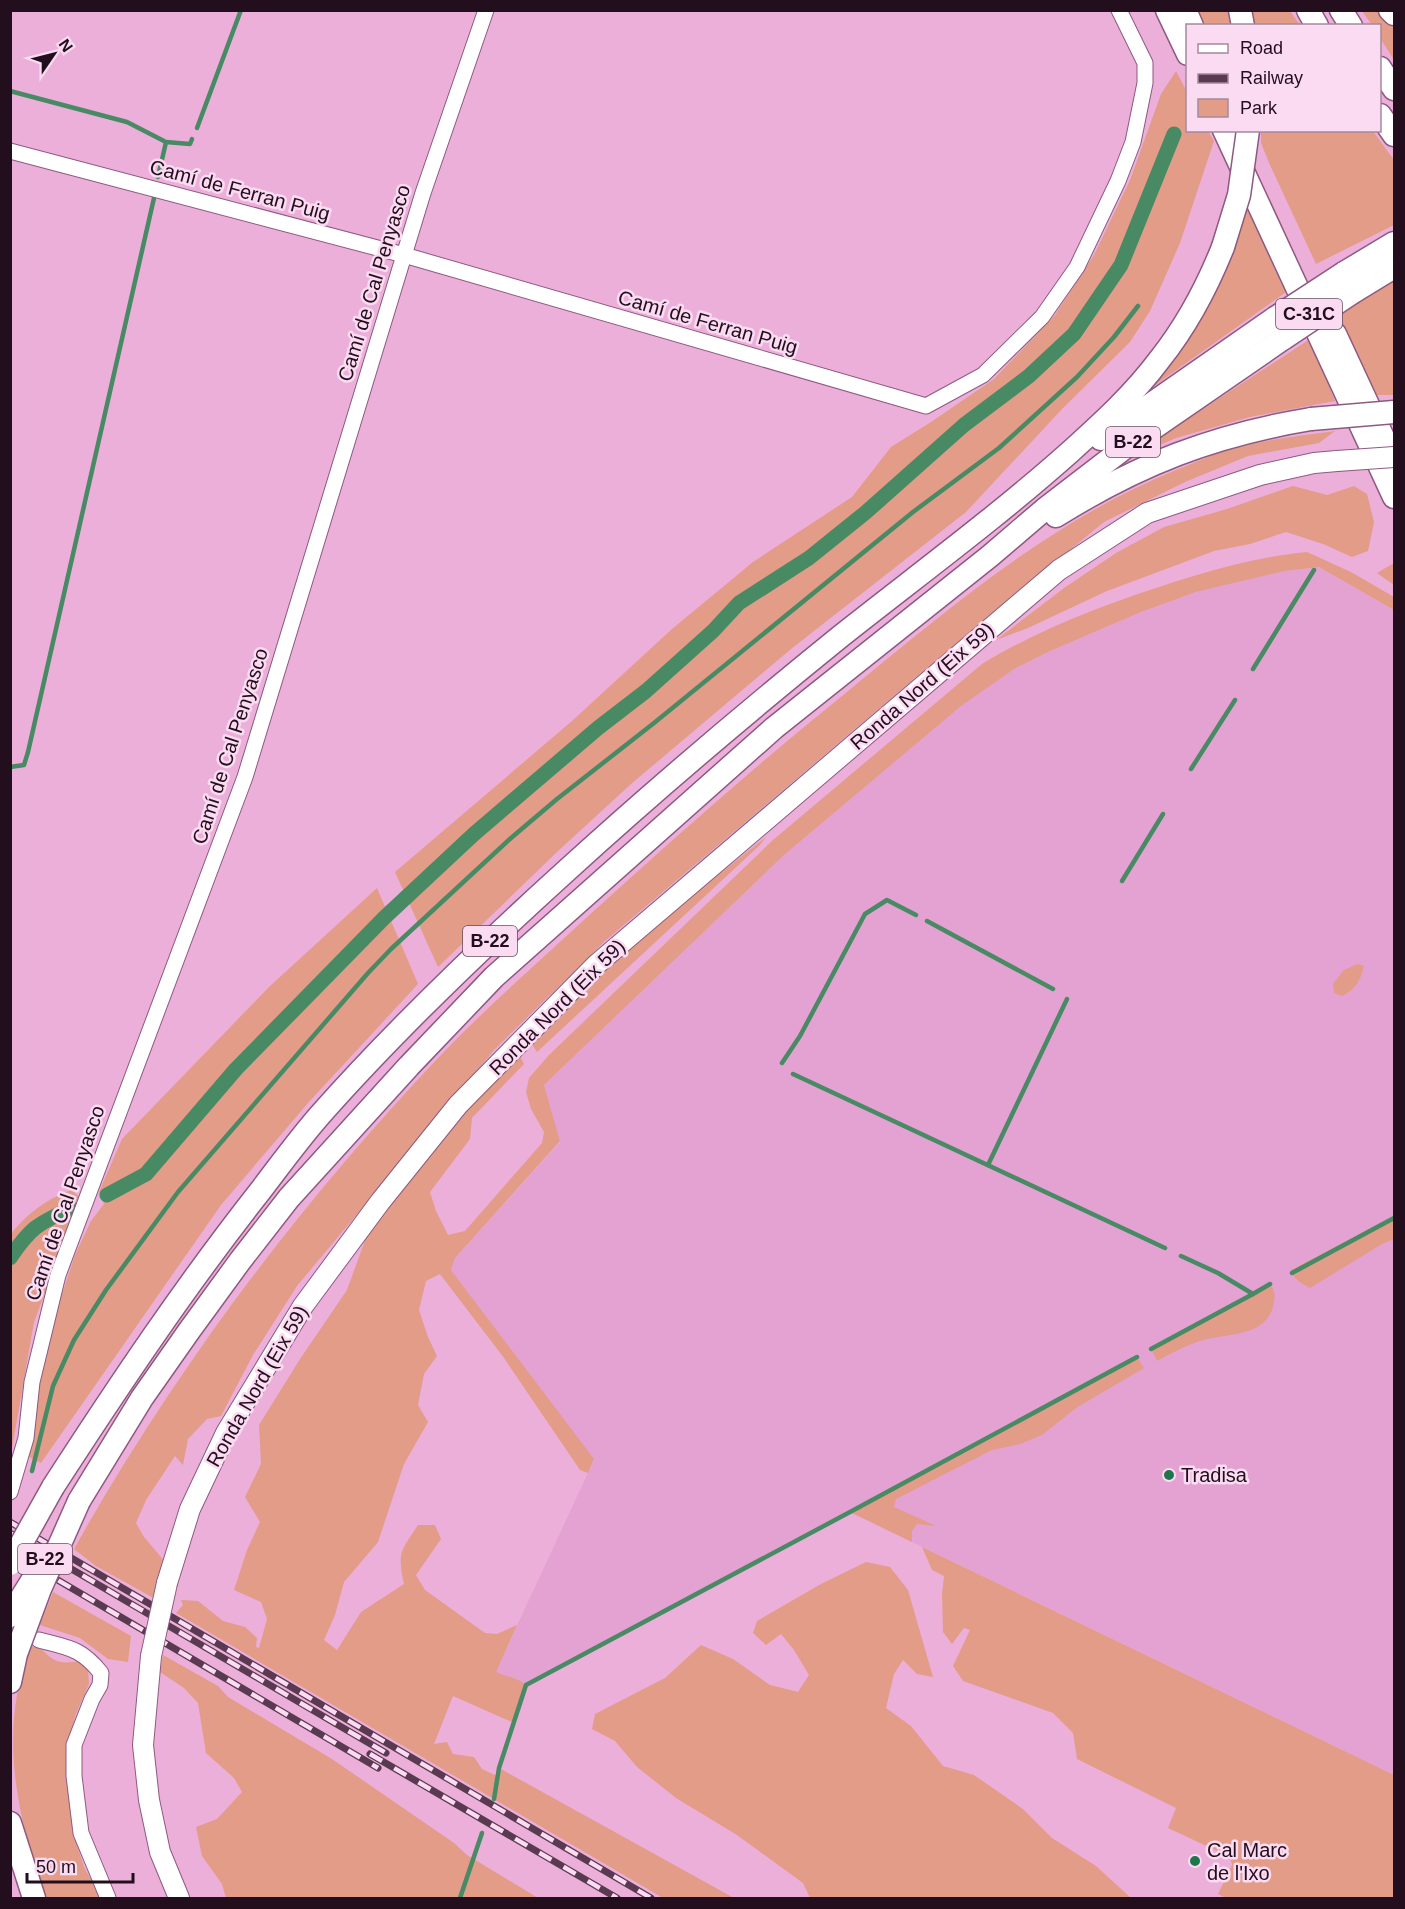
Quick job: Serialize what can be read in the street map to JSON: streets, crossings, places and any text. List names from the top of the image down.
{
  "streets": {
    "highway": ["C-31C", "B-22"],
    "main road": ["Ronda Nord (Eix 59)"],
    "street": ["Camí de Ferran Puig", "Camí de Cal Penyasco"]
  },
  "crossings": [
    ["Camí de Ferran Puig", "Camí de Cal Penyasco"],
    ["C-31C", "Ronda Nord (Eix 59)"]
  ],
  "places": ["Tradisa", "Cal Marc de l'Ixo"],
  "legend": ["Road", "Railway", "Park"],
  "scale_bar": "50 m",
  "north": "top right"
}
